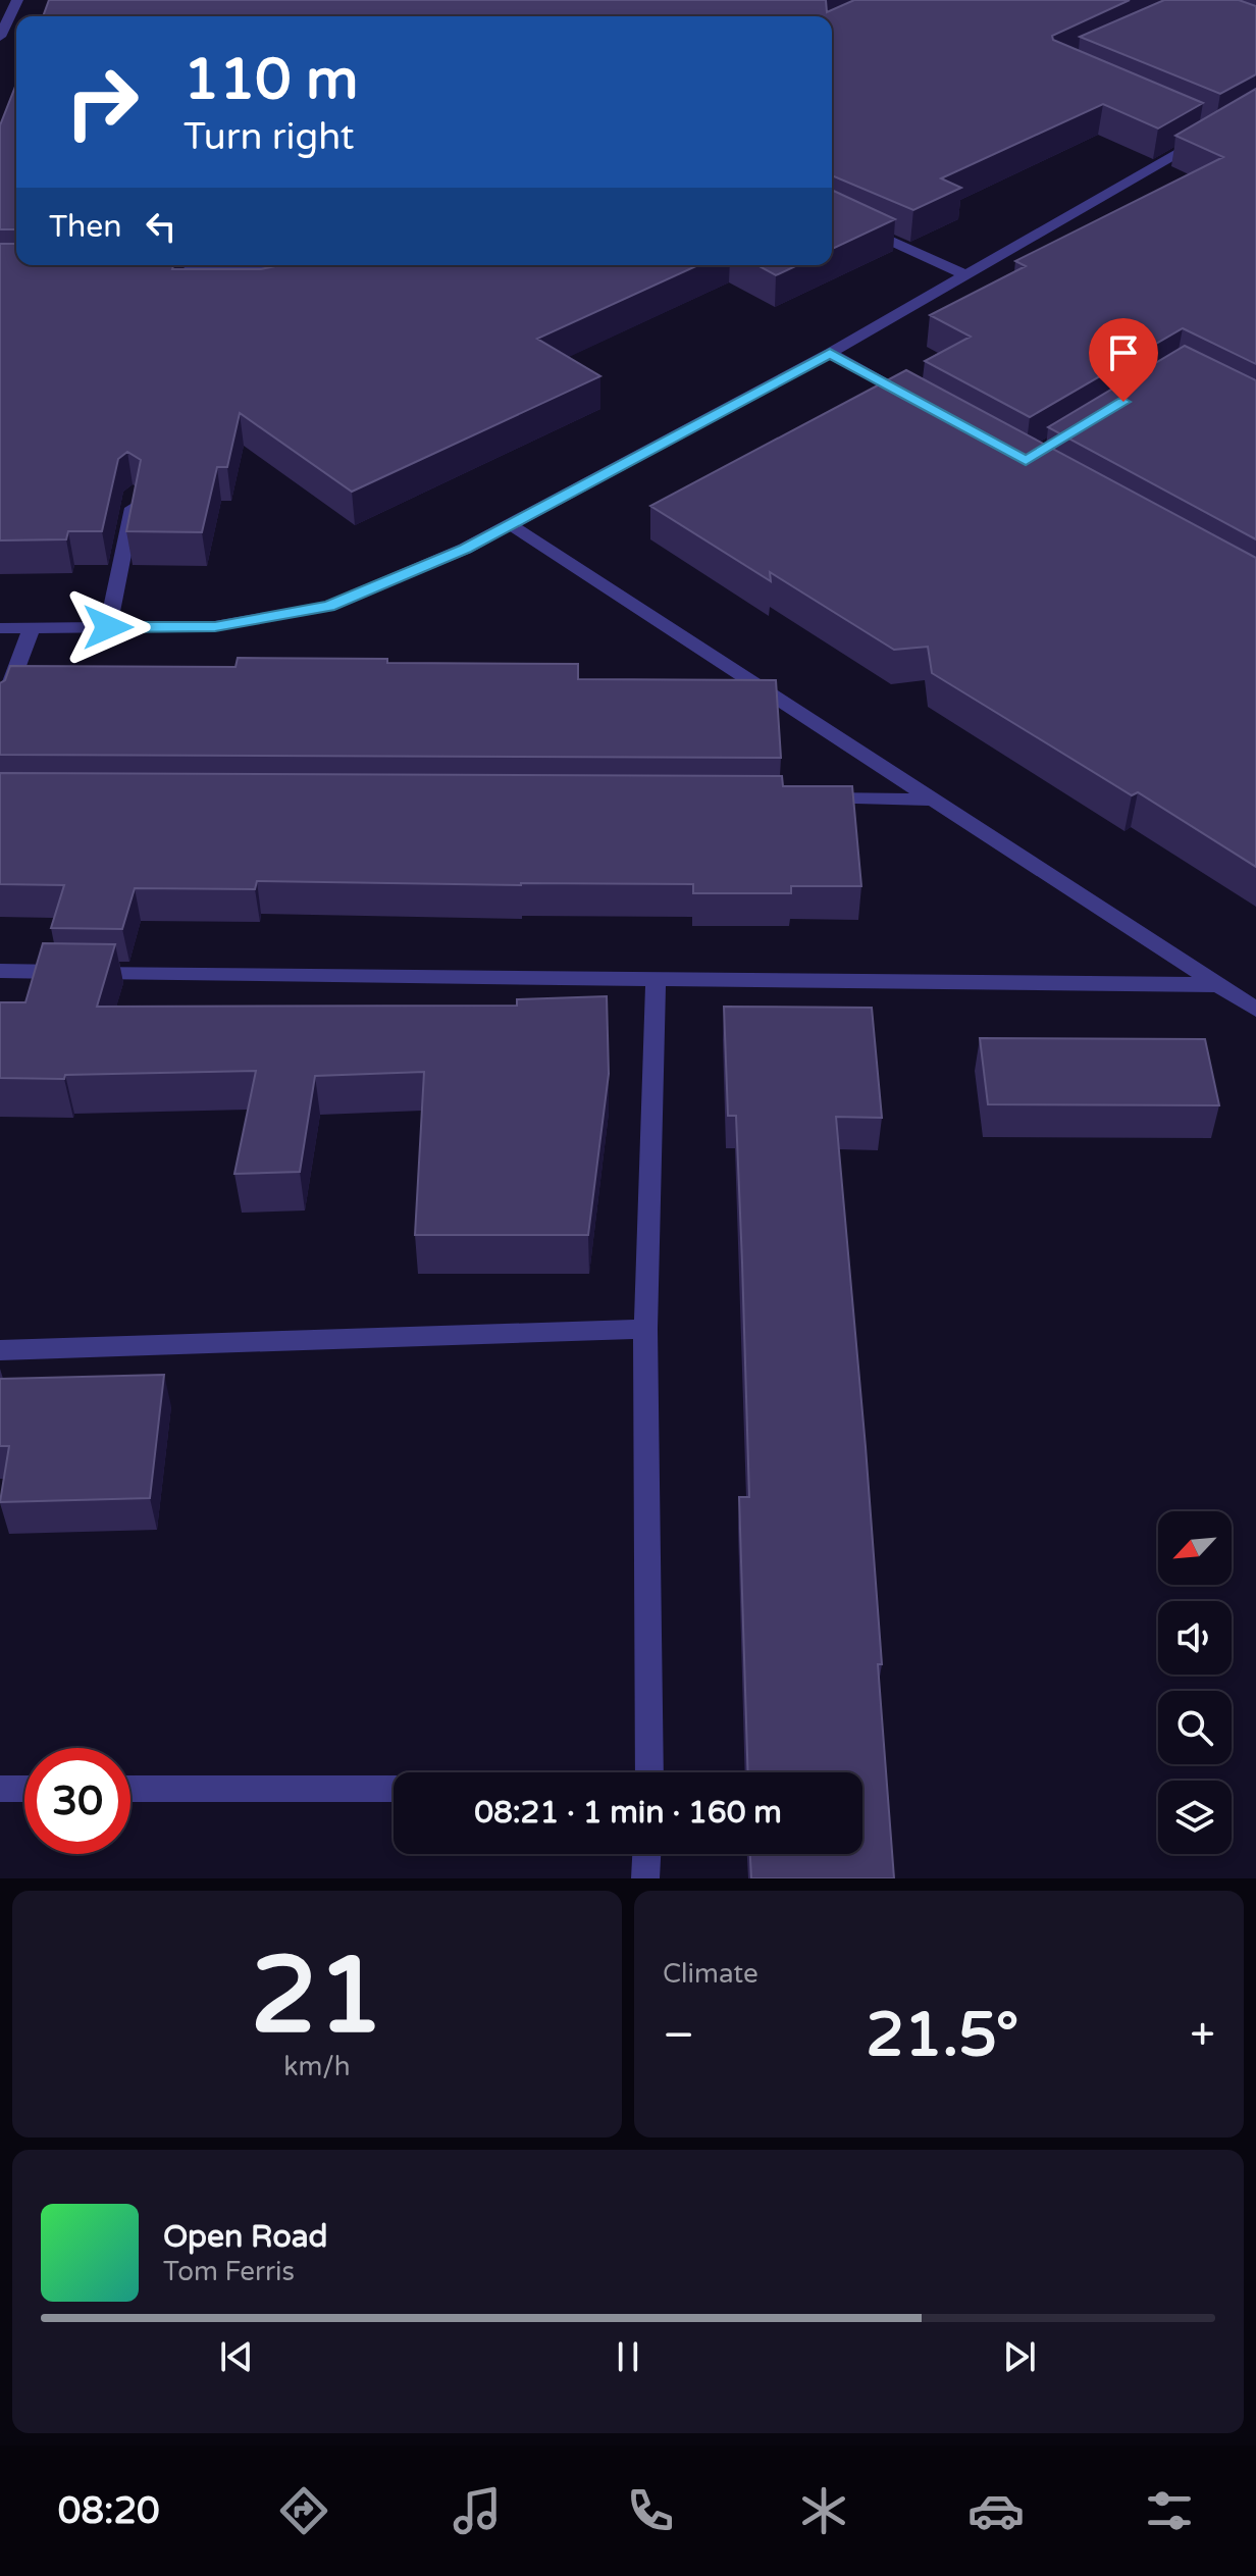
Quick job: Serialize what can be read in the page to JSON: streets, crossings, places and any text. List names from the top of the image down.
{
  "north": "bottom left",
  "page": {
    "turn": ["110 m", "Turn right"],
    "then": "Then",
    "limit": "30",
    "trip": "08:21 · 1 min · 160 m",
    "tile": [
      ["21", "km/h"],
      "Climate"
    ],
    "heat": ["−", "21.5°", "+"],
    "song": ["Open Road", "Tom Ferris"],
    "tabs": "08:20"
  }
}
